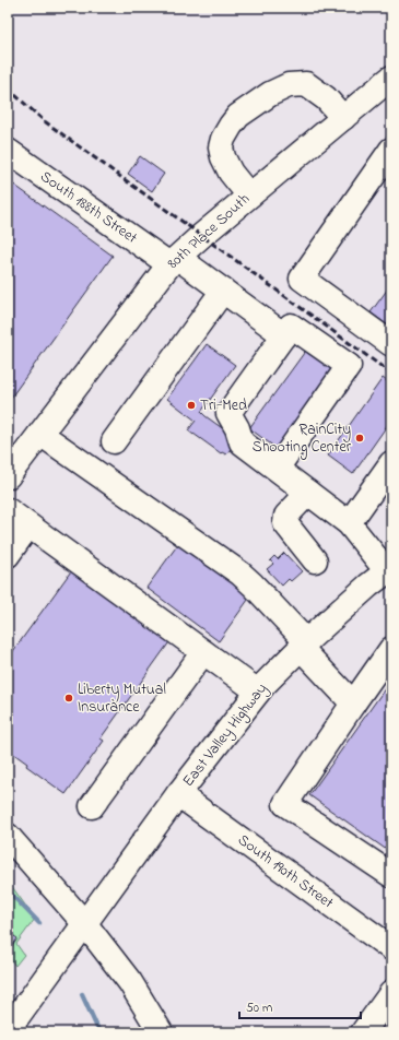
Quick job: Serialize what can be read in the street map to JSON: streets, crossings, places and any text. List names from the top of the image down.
{
  "streets": {
    "street": [
      "South 188th Street",
      "80th Place South",
      "East Valley Highway",
      "South 190th Street"
    ]
  },
  "crossings": [
    ["South 188th Street", "80th Place South"],
    ["East Valley Highway", "South 190th Street"]
  ],
  "places": ["Tri-Med", "RainCity Shooting Center", "Liberty Mutual Insurance"],
  "scale_bar": "50 m"
}
